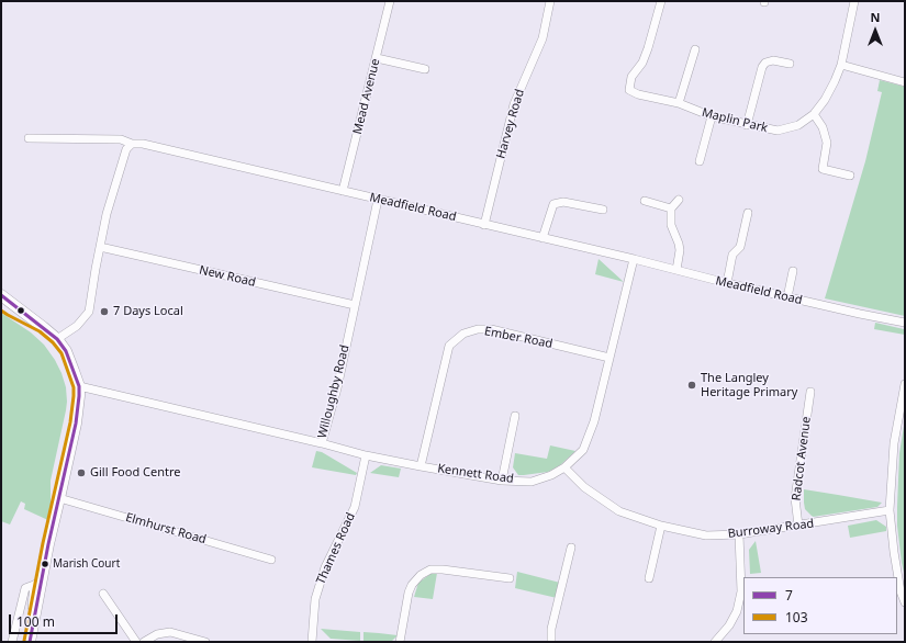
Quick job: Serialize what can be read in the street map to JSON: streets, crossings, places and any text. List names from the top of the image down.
{
  "streets": {
    "street": [
      "Mead Avenue",
      "Maplin Park",
      "Harvey Road",
      "Meadfield Road",
      "New Road",
      "Ember Road",
      "Willoughby Road",
      "Radcot Avenue",
      "Kennett Road",
      "Elmhurst Road",
      "Burroway Road",
      "Thames Road"
    ]
  },
  "crossings": [
    ["Mead Avenue", "Meadfield Road"],
    ["Harvey Road", "Meadfield Road"],
    ["Meadfield Road", "Willoughby Road"],
    ["Meadfield Road", "Kennett Road"],
    ["New Road", "Willoughby Road"],
    ["Ember Road", "Kennett Road"],
    ["Willoughby Road", "Kennett Road"],
    ["Radcot Avenue", "Burroway Road"],
    ["Kennett Road", "Burroway Road"],
    ["Kennett Road", "Thames Road"]
  ],
  "places": [
    "7 Days Local",
    "The Langley Heritage Primary",
    "Gill Food Centre",
    "Marish Court"
  ],
  "lines": ["transit line 7", "transit line 103"],
  "legend": ["7", "103"],
  "scale_bar": "100 m",
  "north": "top"
}
